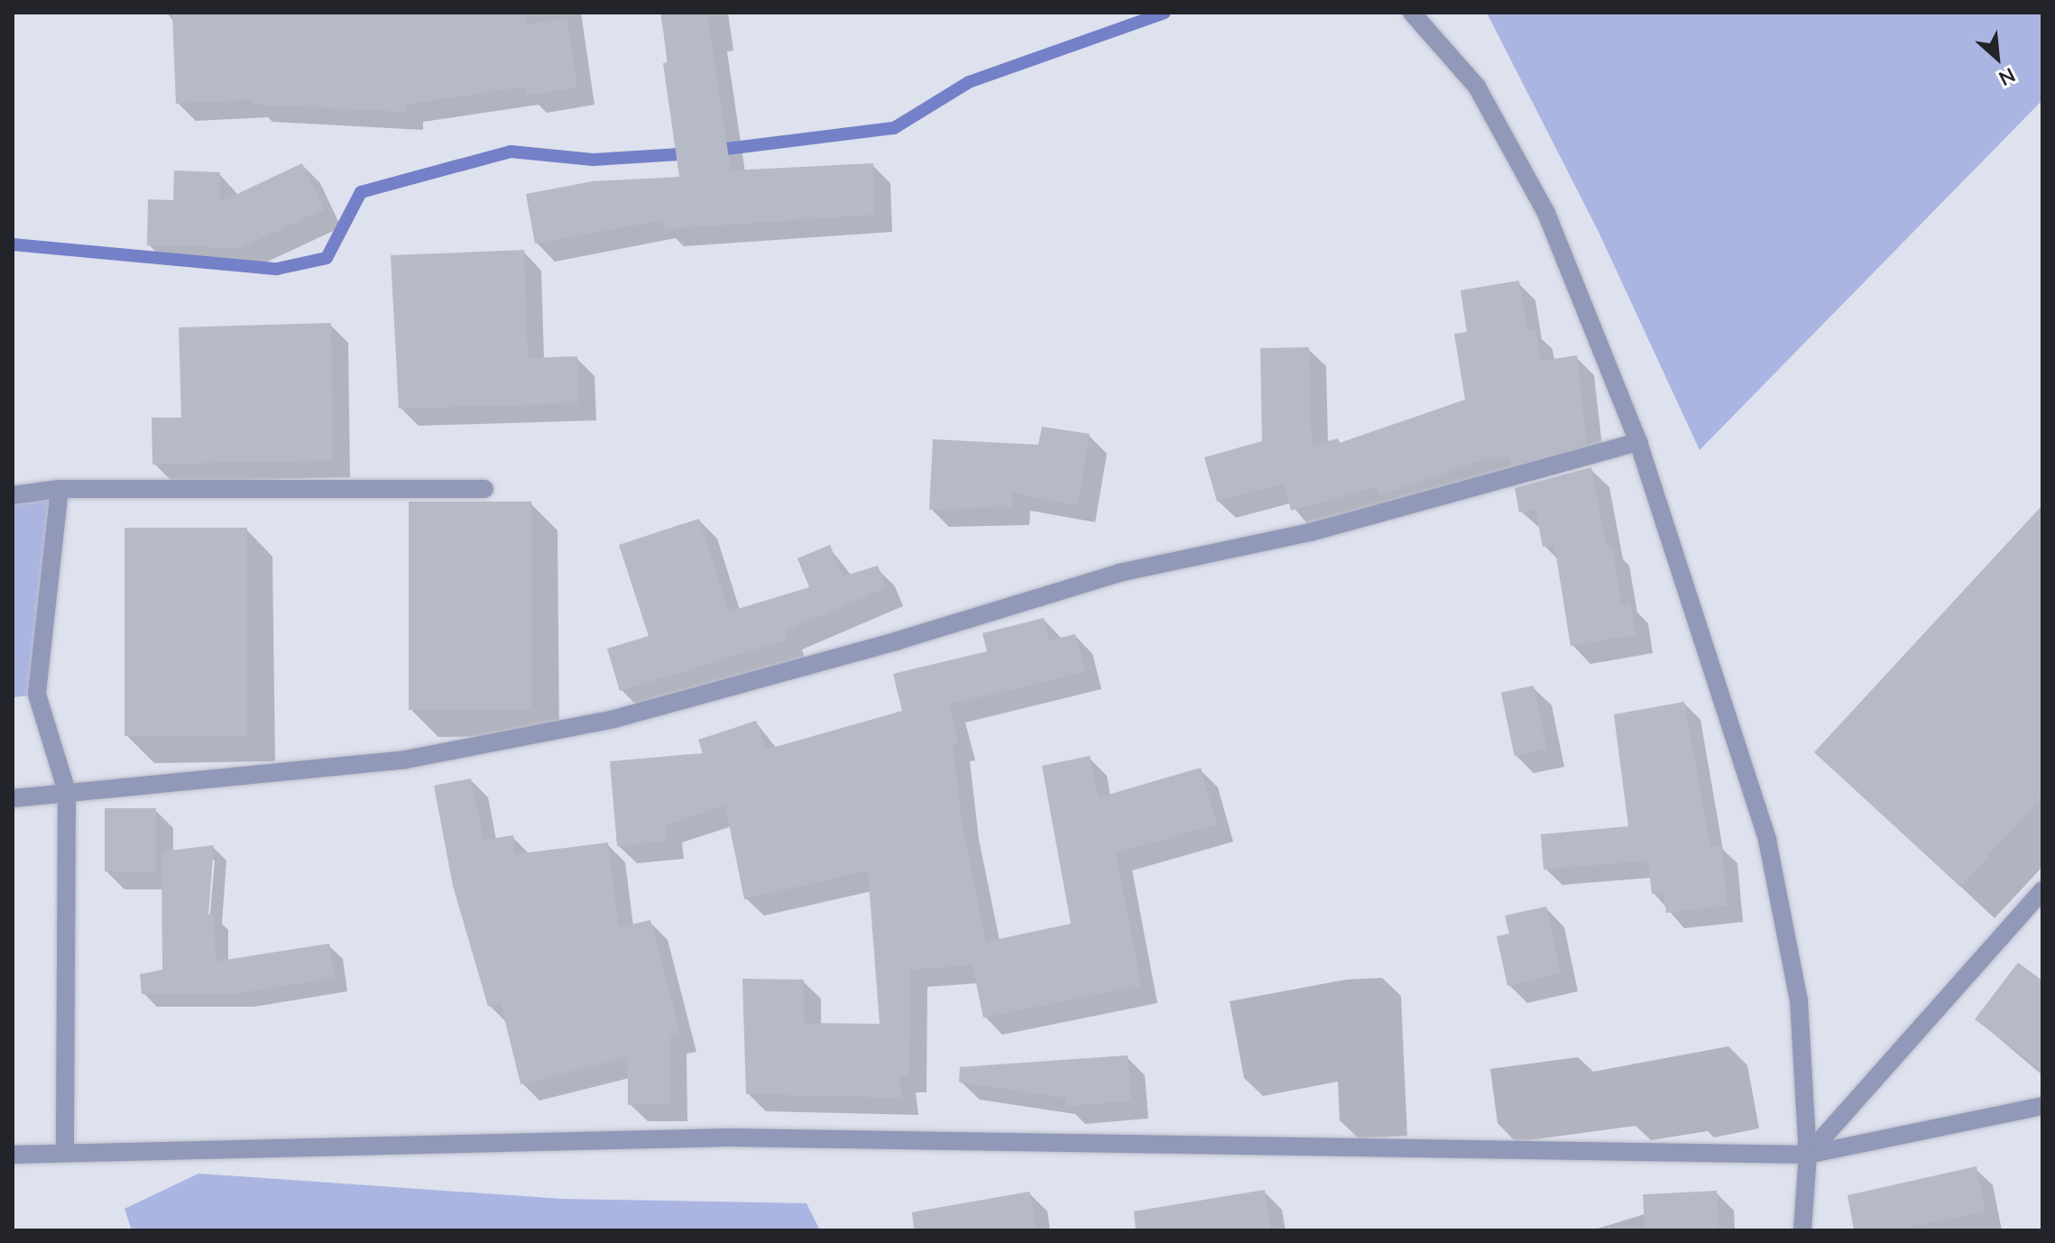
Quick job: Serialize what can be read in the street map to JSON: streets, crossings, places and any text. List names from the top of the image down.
{
  "north": "bottom right"
}
